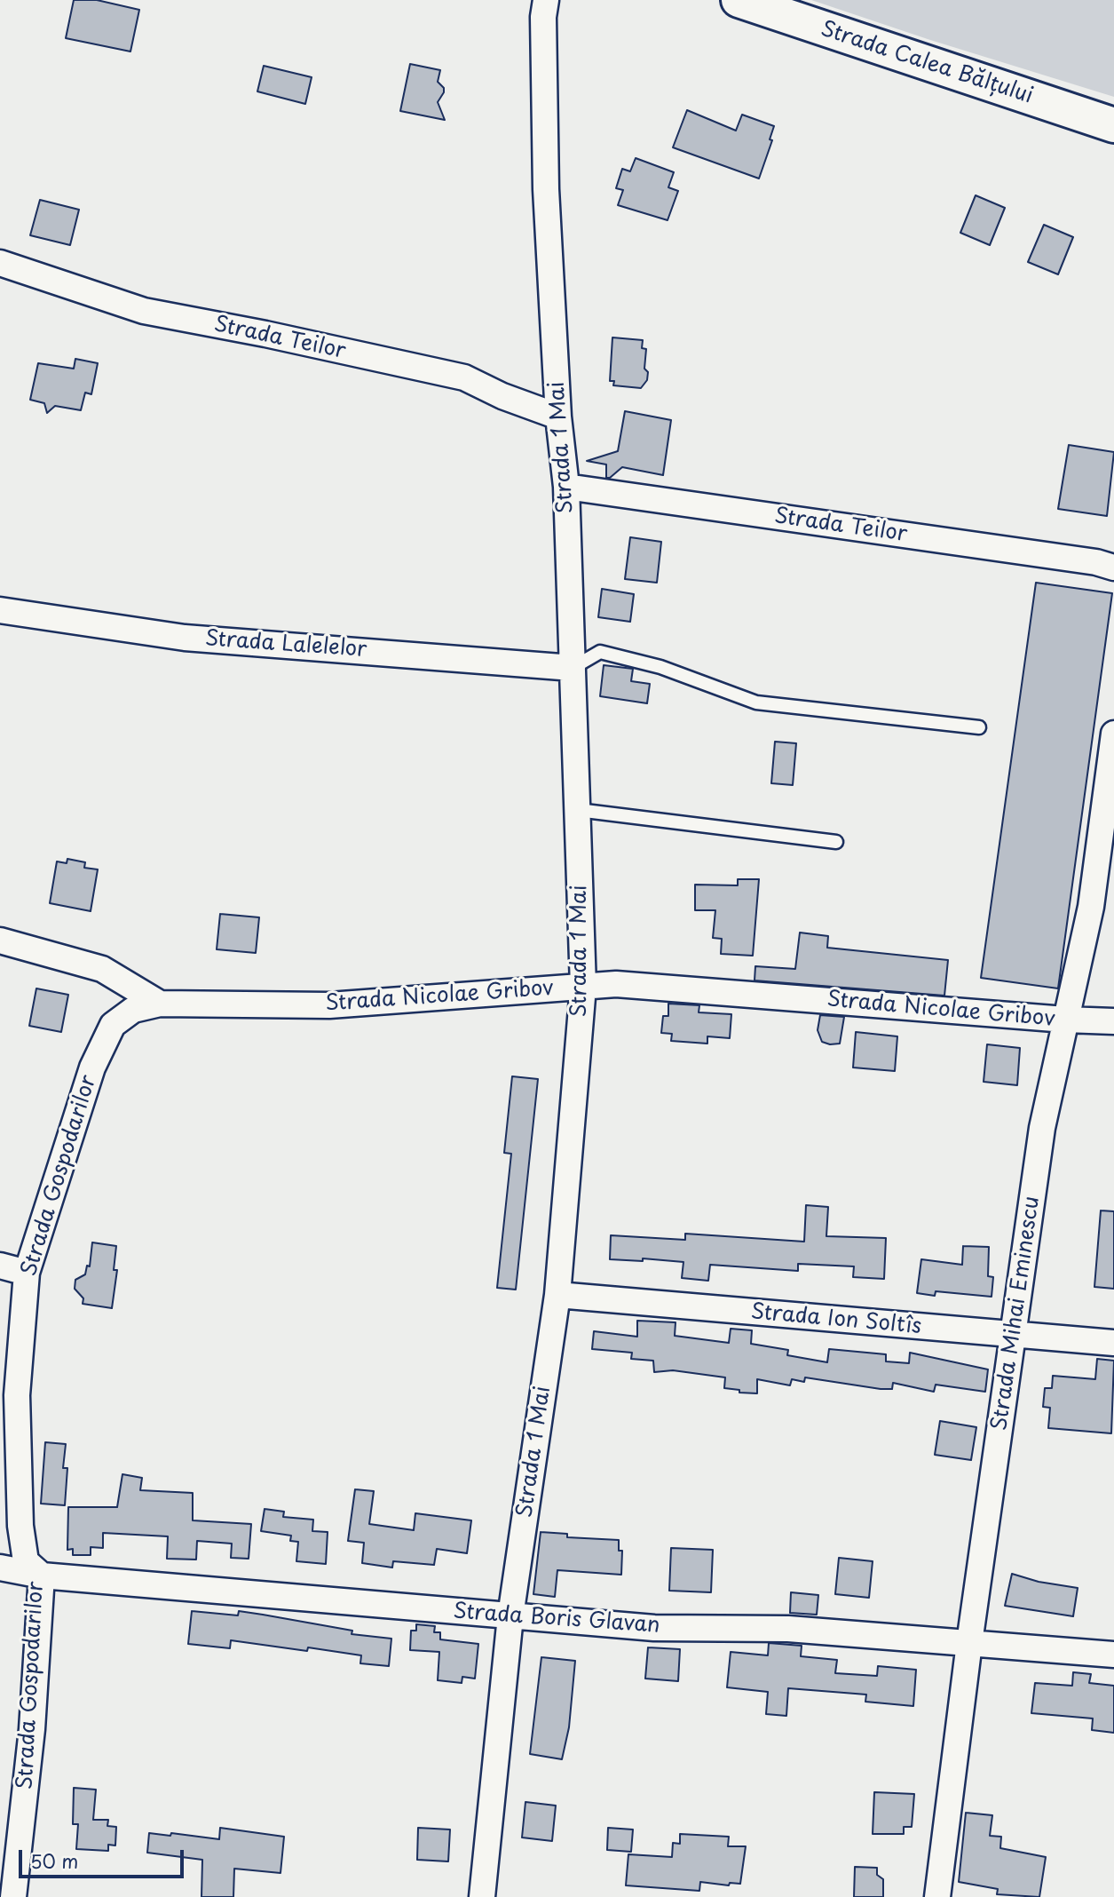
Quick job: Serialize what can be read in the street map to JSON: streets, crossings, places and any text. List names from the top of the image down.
{
  "streets": {
    "main road": ["Strada Calea Bălțului"],
    "street": [
      "Strada Teilor",
      "Strada 1 Mai",
      "Strada Lalelelor",
      "Strada Nicolae Gribov",
      "Strada Gospodarilor",
      "Strada Mihai Eminescu",
      "Strada Ion Soltîs",
      "Strada Boris Glavan"
    ]
  },
  "crossings": [
    ["Strada Teilor", "Strada 1 Mai"],
    ["Strada 1 Mai", "Strada Lalelelor"],
    ["Strada 1 Mai", "Strada Nicolae Gribov"],
    ["Strada 1 Mai", "Strada Ion Soltîs"],
    ["Strada 1 Mai", "Strada Boris Glavan"],
    ["Strada Nicolae Gribov", "Strada Gospodarilor"],
    ["Strada Nicolae Gribov", "Strada Mihai Eminescu"],
    ["Strada Gospodarilor", "Strada Boris Glavan"],
    ["Strada Mihai Eminescu", "Strada Ion Soltîs"],
    ["Strada Mihai Eminescu", "Strada Boris Glavan"]
  ],
  "scale_bar": "50 m"
}
